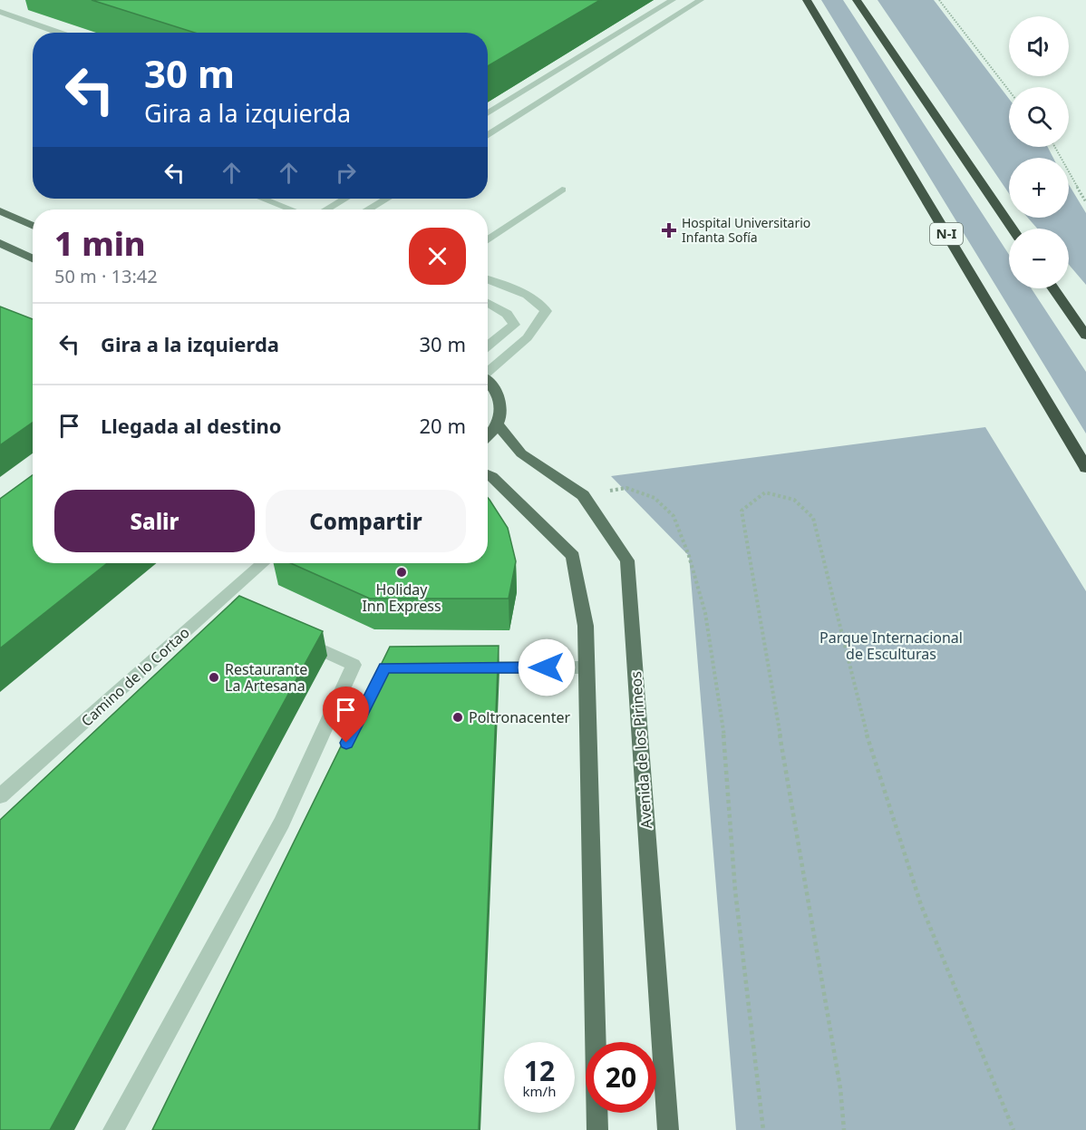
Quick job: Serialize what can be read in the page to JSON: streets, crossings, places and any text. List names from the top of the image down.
{
  "streets": {
    "highway": ["N-I"],
    "main road": ["Avenida de los Pirineos"],
    "street": ["Camino de lo Cortao"]
  },
  "parks": ["Parque Internacional de Esculturas"],
  "places": {
    "health": ["Hospital Universitario Infanta Sofía"],
    "other": ["Holiday Inn Express", "Restaurante La Artesana", "Poltronacenter"]
  },
  "page": {
    "map_buttons": ["+", "−"],
    "turn": ["30 m", "Gira a la izquierda"],
    "heading": ["1 min", "50 m · 13:42"],
    "list": [
      {
        "name": "Gira a la izquierda",
        "value": "30 m"
      },
      {
        "name": "Llegada al destino",
        "value": "20 m"
      }
    ],
    "buttons": ["Salir", "Compartir"],
    "speed": "12 km/h",
    "limit": "20"
  }
}
